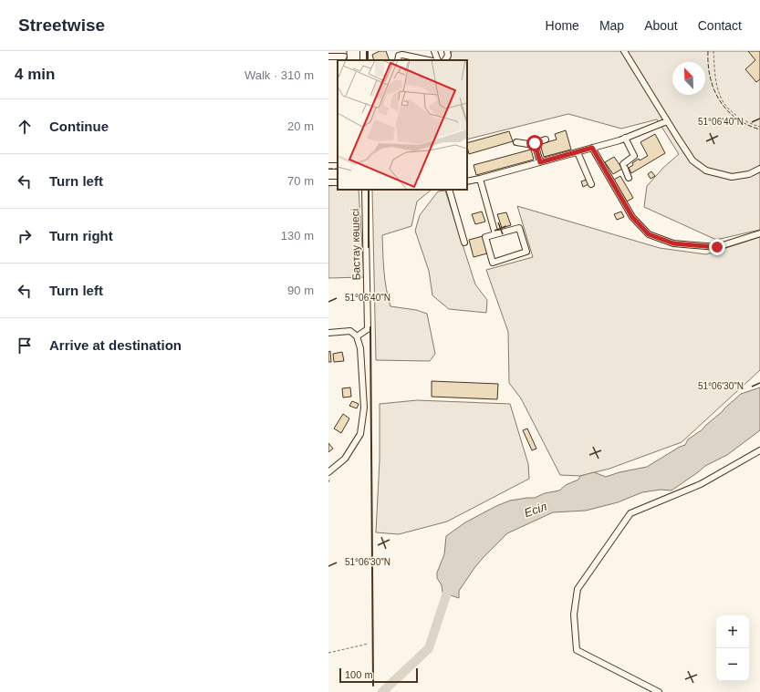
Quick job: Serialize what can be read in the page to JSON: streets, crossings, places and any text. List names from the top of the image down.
{
  "streets": {
    "street": ["Бастау көшесі"]
  },
  "water": ["Есіл"],
  "scale_bar": "100 m",
  "north": "top left",
  "page": {
    "header": "Streetwise",
    "nav": [
      "Home",
      "Map",
      "About",
      "Contact"
    ],
    "heading": ["4 min", "Walk · 310 m"],
    "list": [
      ["Continue", "20 m"],
      ["Turn left", "70 m"],
      ["Turn right", "130 m"],
      ["Turn left", "90 m"],
      "Arrive at destination"
    ],
    "map_buttons": ["+", "−"],
    "scale": "100 m"
  },
  "coordinates": ["51°06'40\"N", "51°06'30\"N"]
}
